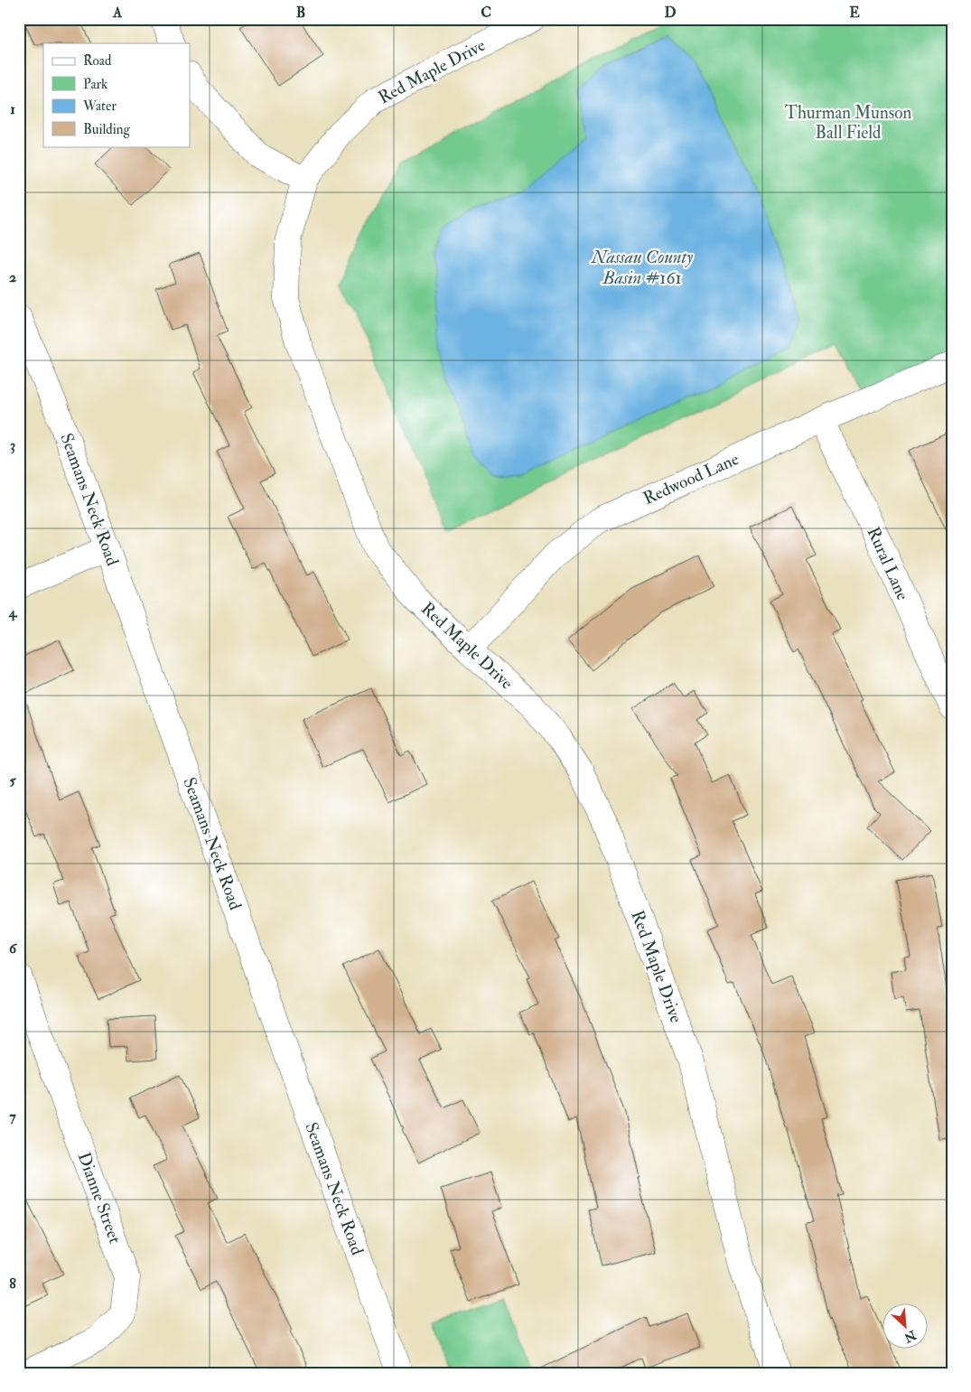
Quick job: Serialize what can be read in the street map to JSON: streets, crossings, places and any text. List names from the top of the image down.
{
  "streets": {
    "street": [
      "Red Maple Drive",
      "Redwood Lane",
      "Seamans Neck Road",
      "Rural Lane",
      "Dianne Street"
    ]
  },
  "crossings": [
    ["Red Maple Drive", "Redwood Lane"],
    ["Redwood Lane", "Rural Lane"]
  ],
  "water": ["Nassau County Basin #161"],
  "parks": ["Thurman Munson Ball Field"],
  "legend": [
    "Road",
    "Park",
    "Water",
    "Building"
  ],
  "north": "bottom right",
  "grid": {
    "columns": [
      "A",
      "B",
      "C",
      "D",
      "E"
    ],
    "rows": [
      "1",
      "2",
      "3",
      "4",
      "5",
      "6",
      "7",
      "8"
    ]
  }
}
